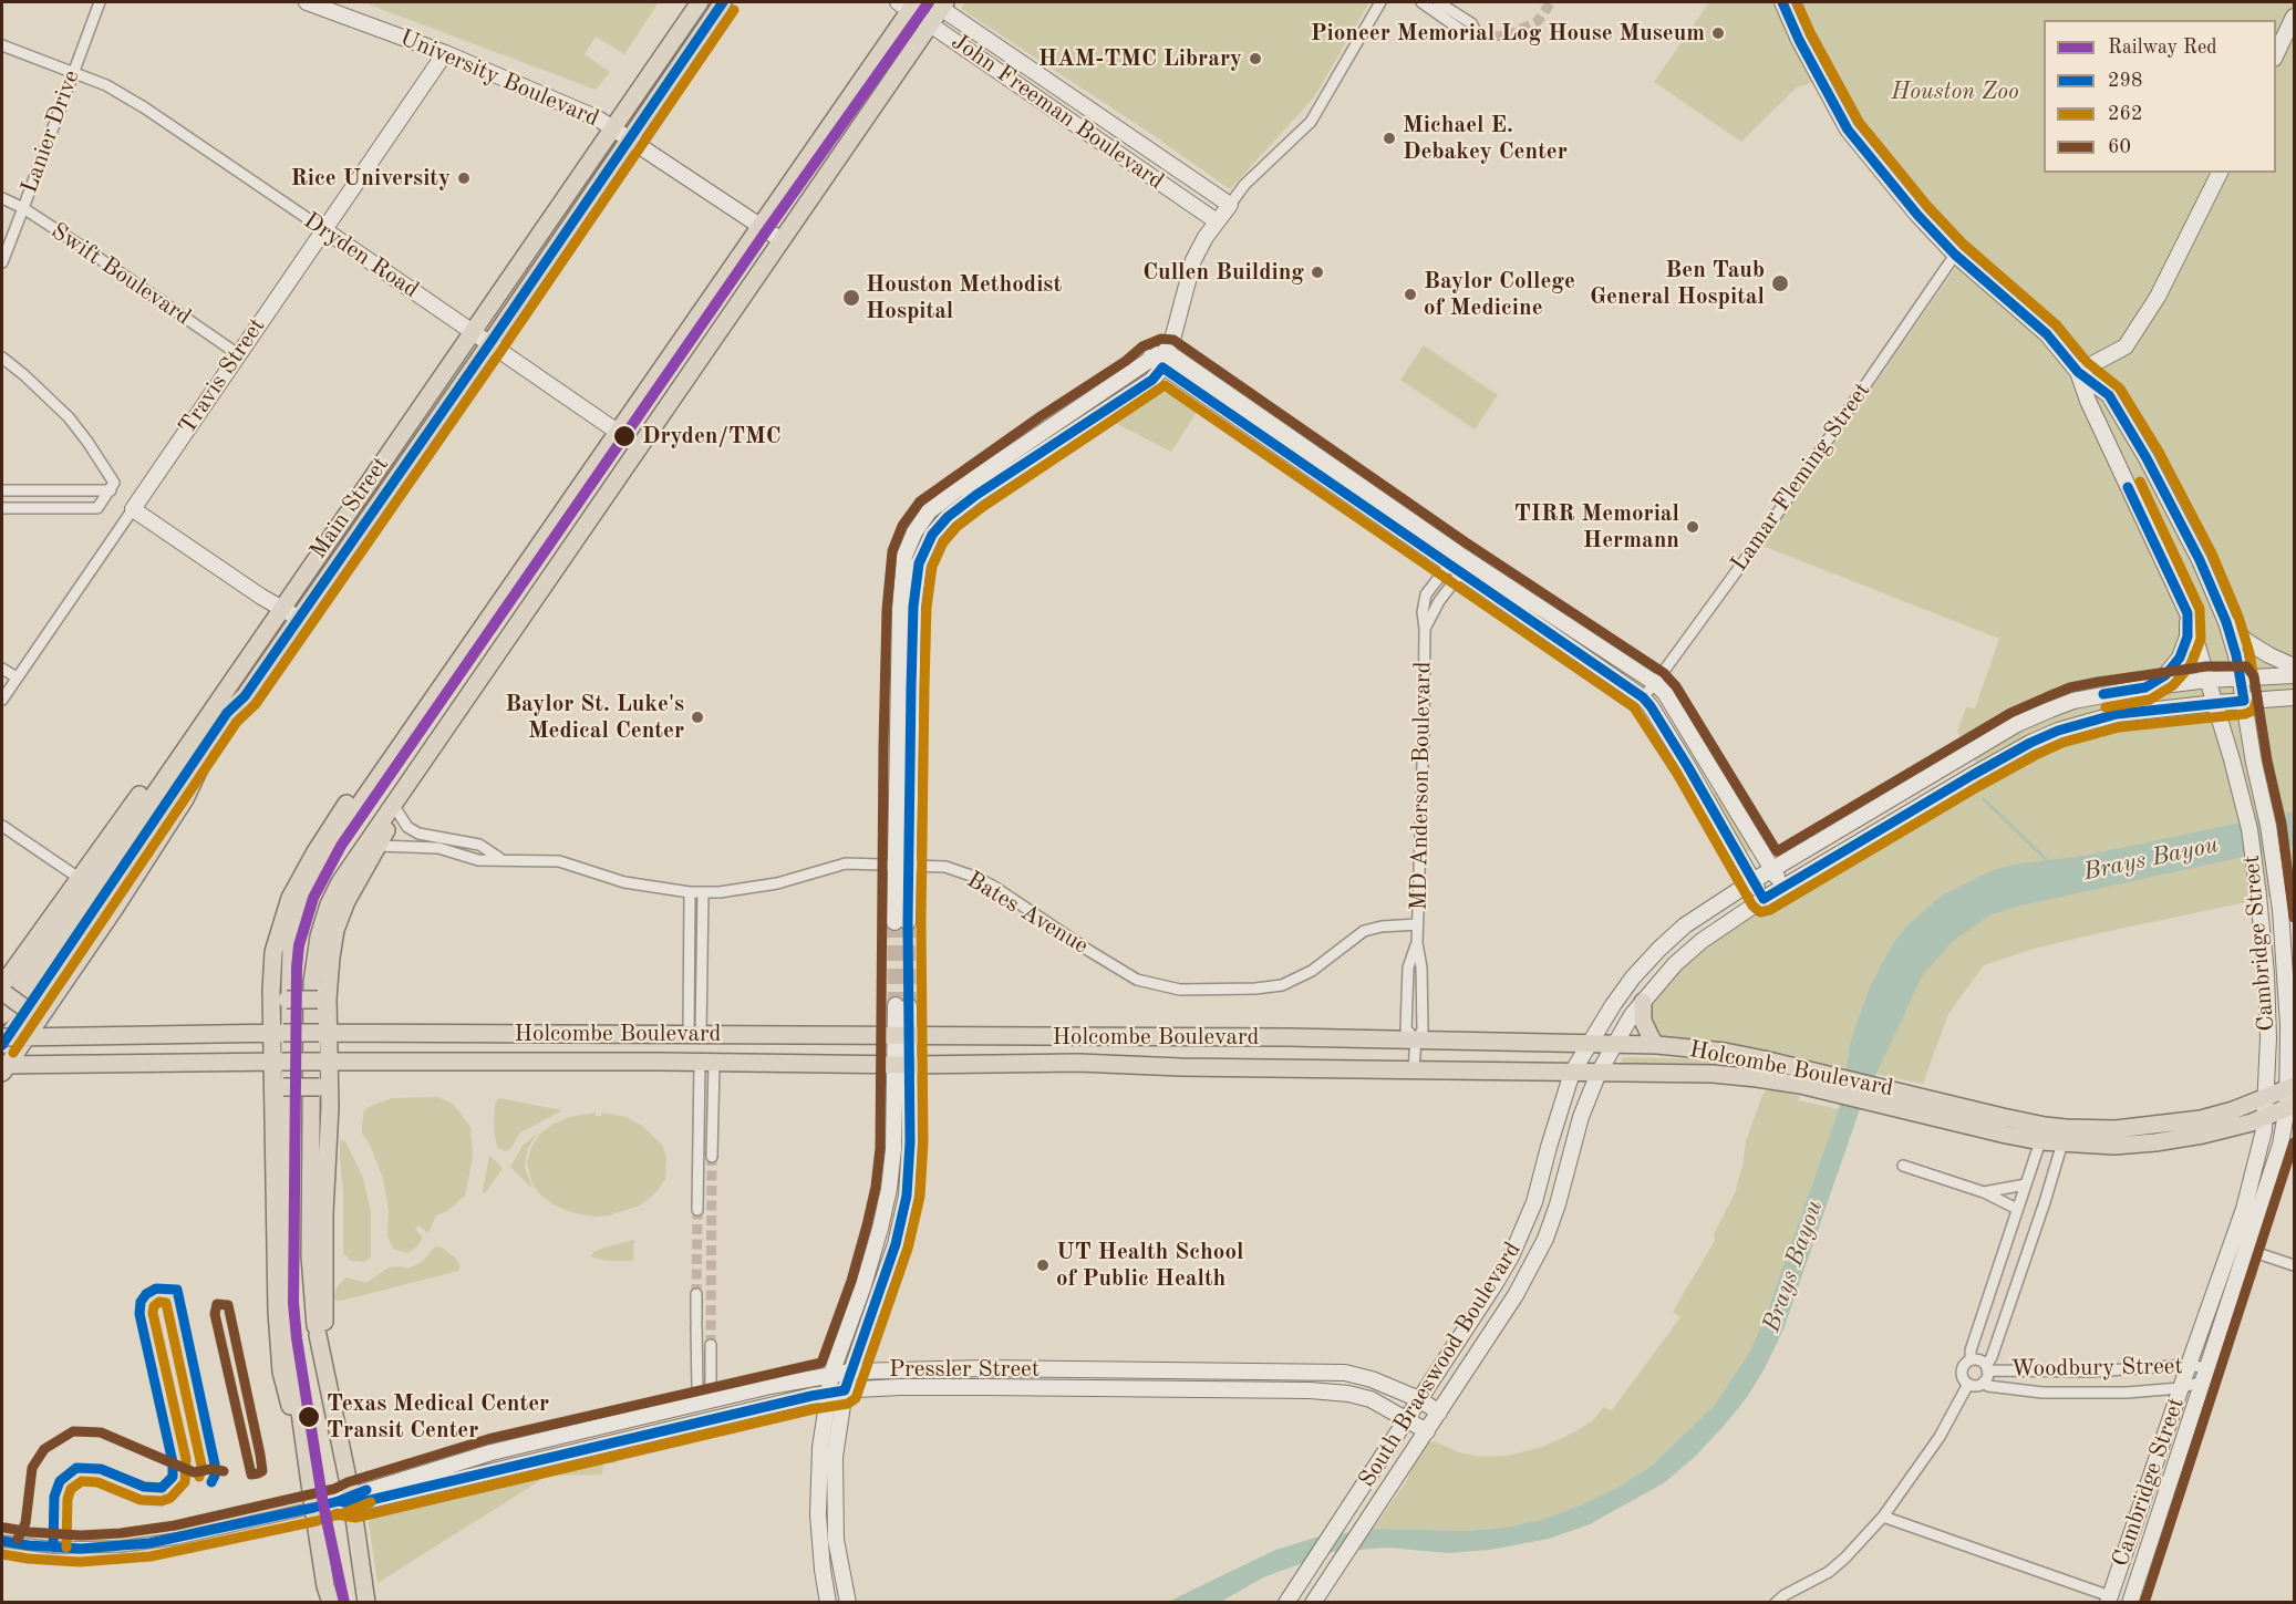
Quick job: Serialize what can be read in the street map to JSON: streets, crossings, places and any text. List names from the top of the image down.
{
  "streets": {
    "main road": ["Main Street", "Holcombe Boulevard"],
    "street": [
      "University Boulevard",
      "John Freeman Boulevard",
      "Lanier Drive",
      "Dryden Road",
      "Swift Boulevard",
      "Travis Street",
      "Lamar Fleming Street",
      "MD Anderson Boulevard",
      "Bates Avenue",
      "Cambridge Street",
      "South Braeswood Boulevard",
      "Woodbury Street",
      "Pressler Street"
    ]
  },
  "crossings": [
    ["University Boulevard", "Travis Street"],
    ["University Boulevard", "Main Street"],
    ["Lanier Drive", "Dryden Road"],
    ["Lanier Drive", "Swift Boulevard"],
    ["Dryden Road", "Travis Street"],
    ["Dryden Road", "Main Street"],
    ["Swift Boulevard", "Travis Street"],
    ["Lamar Fleming Street", "Cambridge Street"],
    ["MD Anderson Boulevard", "Bates Avenue"],
    ["MD Anderson Boulevard", "Holcombe Boulevard"],
    ["Cambridge Street", "Holcombe Boulevard"],
    ["Cambridge Street", "South Braeswood Boulevard"],
    ["Cambridge Street", "Woodbury Street"],
    ["Holcombe Boulevard", "South Braeswood Boulevard"],
    ["South Braeswood Boulevard", "Pressler Street"]
  ],
  "water": ["Brays Bayou"],
  "parks": ["Houston Zoo"],
  "places": [
    "Pioneer Memorial Log House Museum",
    "HAM-TMC Library",
    "Michael E. Debakey Center",
    "Rice University",
    "Cullen Building",
    "Ben Taub General Hospital",
    "Baylor College of Medicine",
    "Houston Methodist Hospital",
    "Dryden/TMC",
    "TIRR Memorial Hermann",
    "Baylor St. Luke's Medical Center",
    "UT Health School of Public Health",
    "Texas Medical Center Transit Center"
  ],
  "lines": [
    "rail line Red",
    "transit line 298",
    "transit line 262",
    "transit line 60"
  ],
  "legend": [
    "Railway Red",
    "298",
    "262",
    "60"
  ]
}
